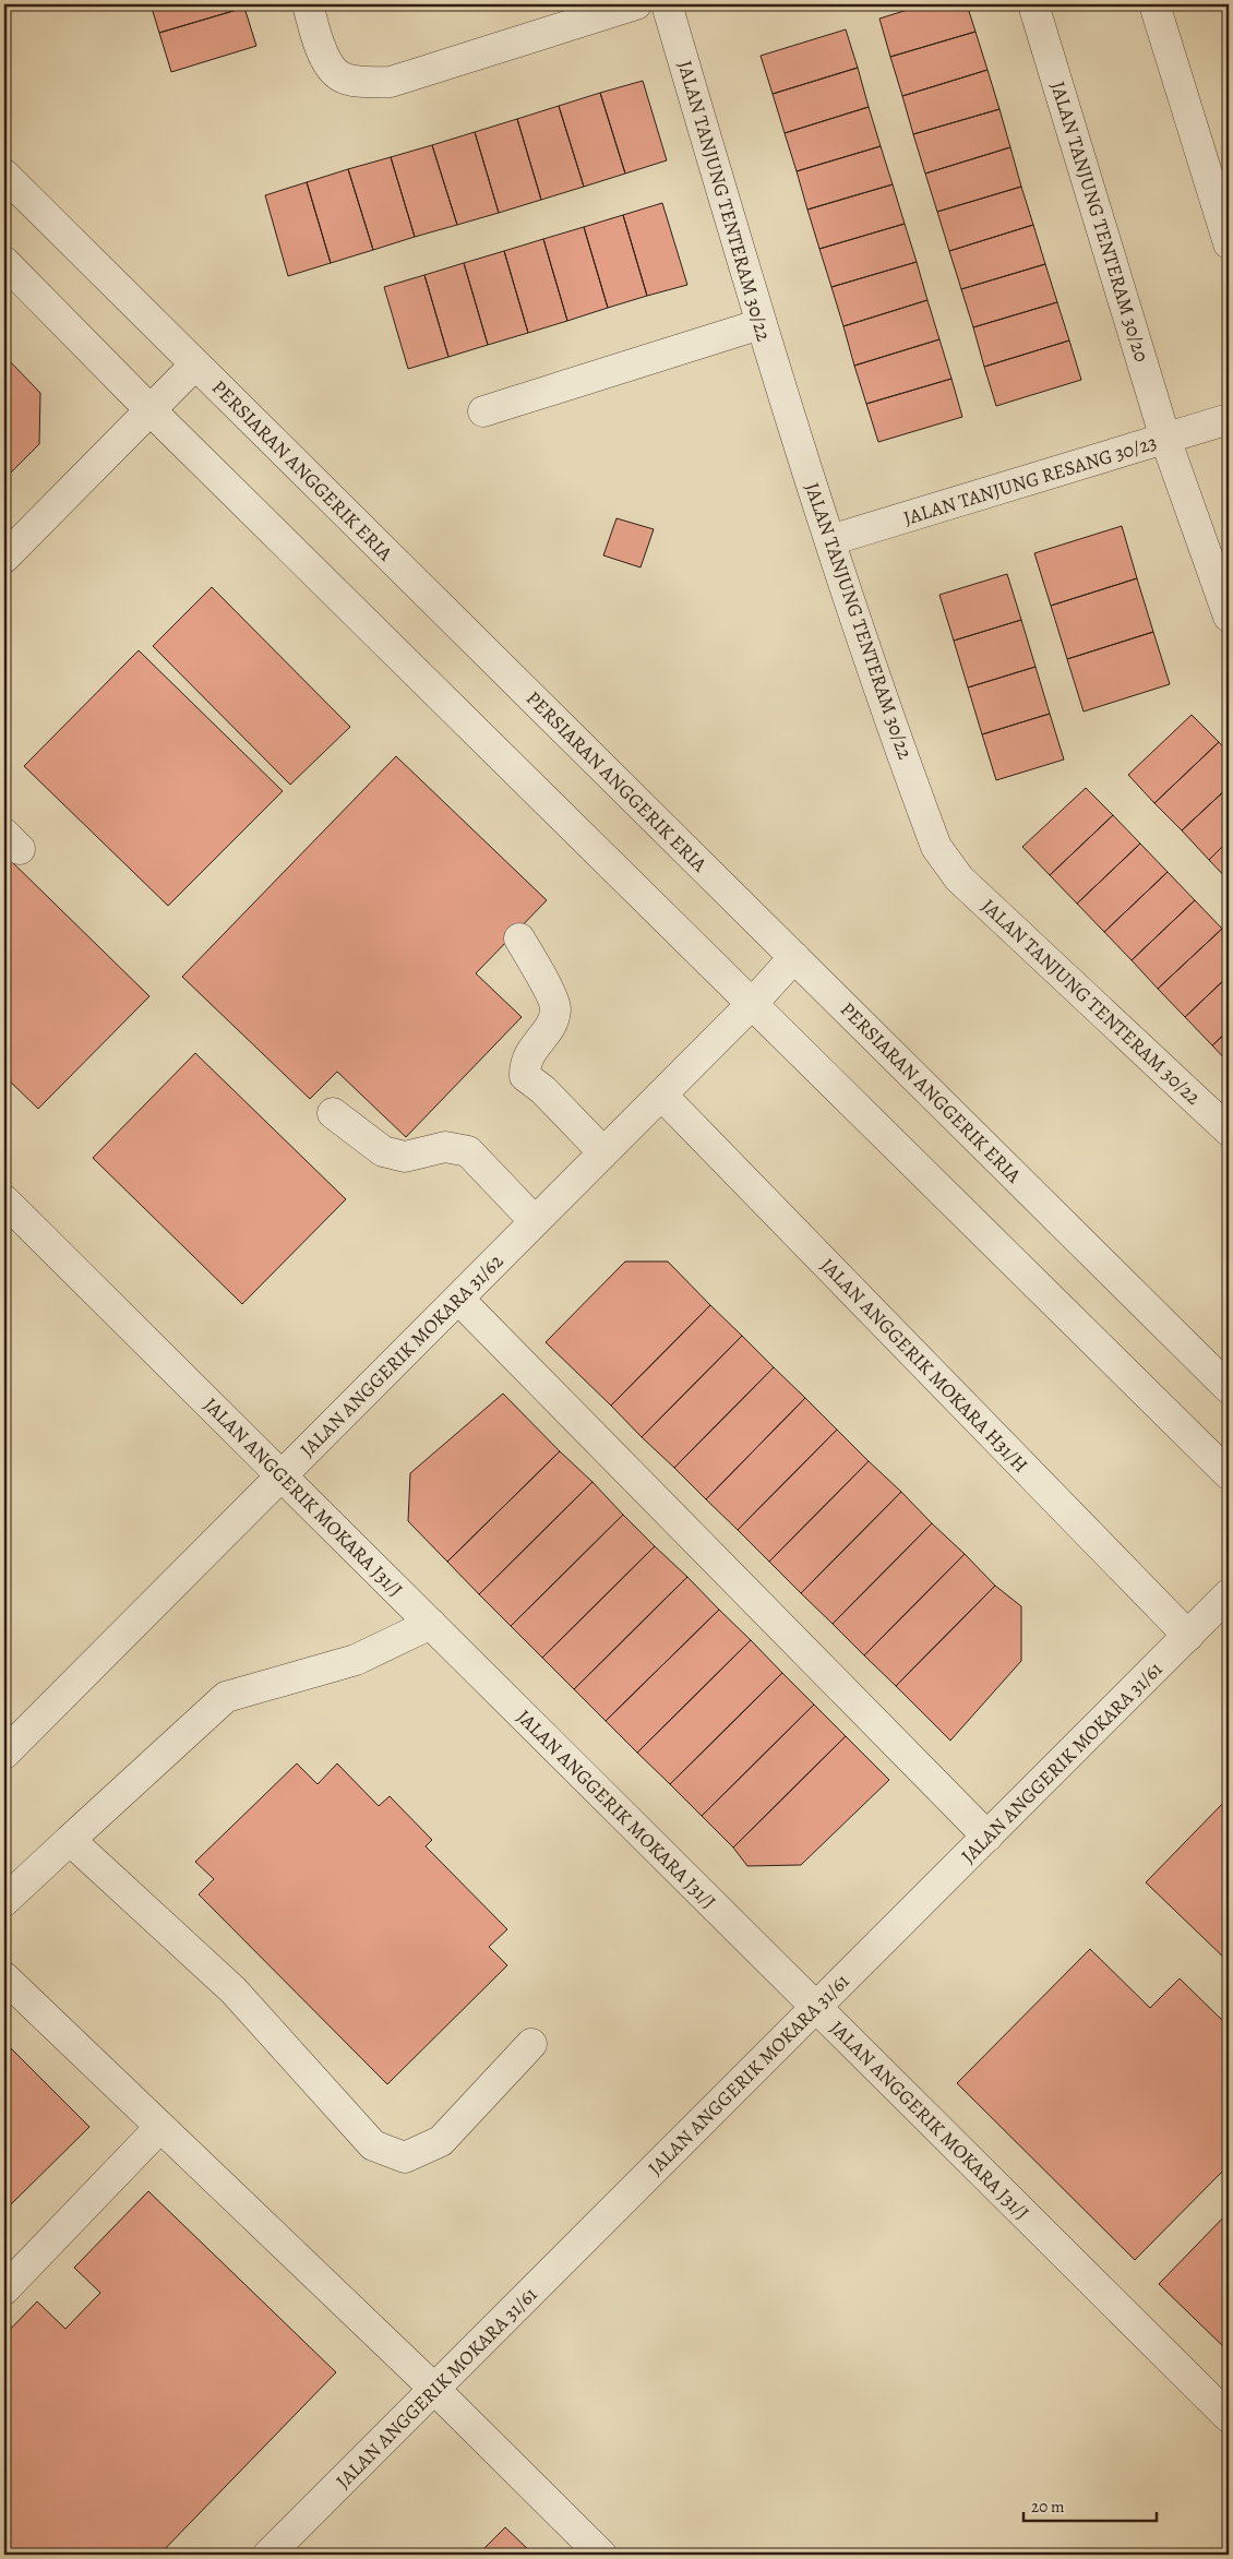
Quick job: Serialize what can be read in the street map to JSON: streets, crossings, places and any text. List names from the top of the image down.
{
  "streets": {
    "street": [
      "JALAN TANJUNG TENTERAM 30/22",
      "JALAN TANJUNG TENTERAM 30/20",
      "PERSIARAN ANGGERIK ERIA",
      "JALAN TANJUNG RESANG 30/23",
      "JALAN ANGGERIK MOKARA 31/62",
      "JALAN ANGGERIK MOKARA H31/H",
      "JALAN ANGGERIK MOKARA J31/J",
      "JALAN ANGGERIK MOKARA 31/61"
    ]
  },
  "crossings": [
    ["JALAN TANJUNG TENTERAM 30/22", "JALAN TANJUNG RESANG 30/23"],
    ["JALAN TANJUNG TENTERAM 30/20", "JALAN TANJUNG RESANG 30/23"],
    ["PERSIARAN ANGGERIK ERIA", "JALAN ANGGERIK MOKARA 31/62"],
    ["JALAN ANGGERIK MOKARA 31/62", "JALAN ANGGERIK MOKARA H31/H"],
    ["JALAN ANGGERIK MOKARA 31/62", "JALAN ANGGERIK MOKARA J31/J"],
    ["JALAN ANGGERIK MOKARA H31/H", "JALAN ANGGERIK MOKARA 31/61"],
    ["JALAN ANGGERIK MOKARA J31/J", "JALAN ANGGERIK MOKARA 31/61"]
  ],
  "scale_bar": "20 m"
}
